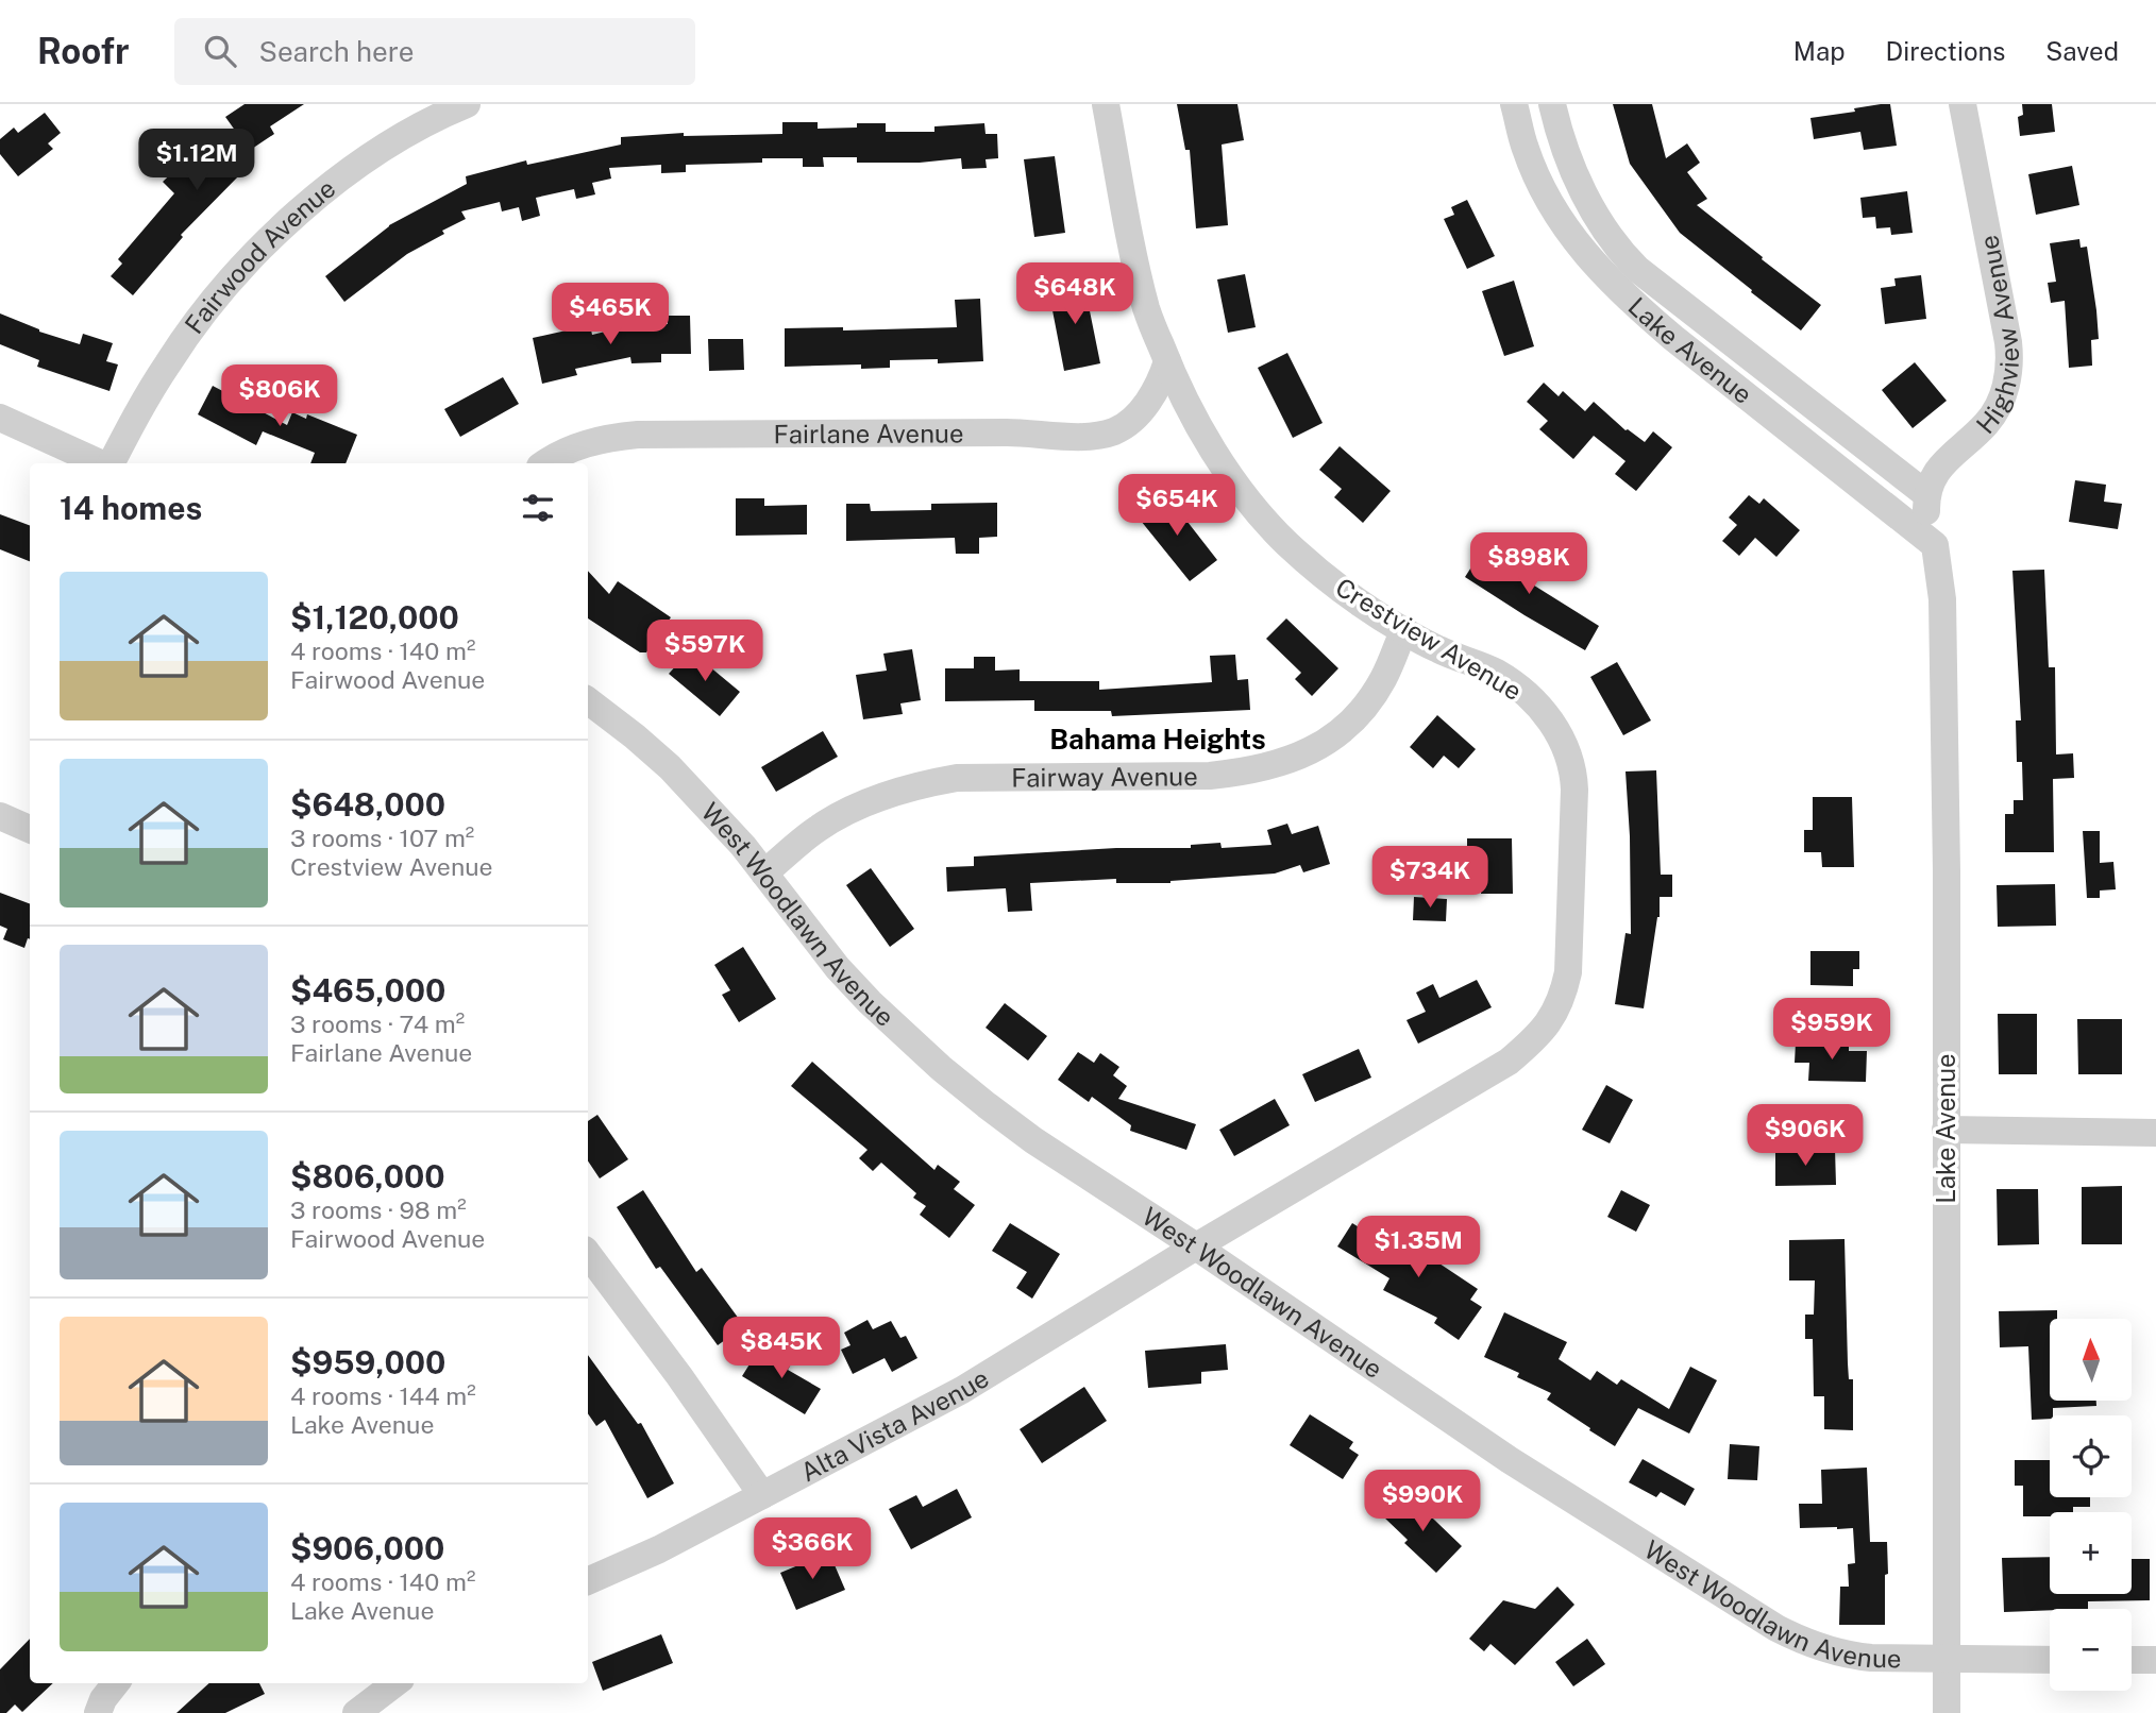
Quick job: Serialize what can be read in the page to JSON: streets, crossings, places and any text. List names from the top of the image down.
{
  "streets": {
    "street": [
      "Fairwood Avenue",
      "Highview Avenue",
      "Lake Avenue",
      "Fairlane Avenue",
      "Crestview Avenue",
      "Fairway Avenue",
      "West Woodlawn Avenue",
      "Alta Vista Avenue"
    ]
  },
  "crossings": [
    ["Highview Avenue", "Lake Avenue"],
    ["Lake Avenue", "West Woodlawn Avenue"],
    ["Fairlane Avenue", "Crestview Avenue"],
    ["Crestview Avenue", "Fairway Avenue"],
    ["Crestview Avenue", "West Woodlawn Avenue"],
    ["Crestview Avenue", "Alta Vista Avenue"],
    ["Fairway Avenue", "West Woodlawn Avenue"],
    ["West Woodlawn Avenue", "Alta Vista Avenue"]
  ],
  "districts": ["Bahama Heights"],
  "north": "top",
  "page": {
    "header": "Roofr",
    "search": "Search here",
    "nav": ["Map", "Directions", "Saved"],
    "price": [
      "$1.12M",
      "$648K",
      "$465K",
      "$806K",
      "$654K",
      "$898K",
      "$597K",
      "$734K",
      "$959K",
      "$906K",
      "$1.35M",
      "$845K",
      "$990K",
      "$366K"
    ],
    "heading": "14 homes",
    "list": [
      {
        "name": "$1,120,000",
        "note": "4 rooms · 140 m² · Fairwood Avenue"
      },
      {
        "name": "$648,000",
        "note": "3 rooms · 107 m² · Crestview Avenue"
      },
      {
        "name": "$465,000",
        "note": "3 rooms · 74 m² · Fairlane Avenue"
      },
      {
        "name": "$806,000",
        "note": "3 rooms · 98 m² · Fairwood Avenue"
      },
      {
        "name": "$959,000",
        "note": "4 rooms · 144 m² · Lake Avenue"
      },
      {
        "name": "$906,000",
        "note": "4 rooms · 140 m² · Lake Avenue"
      }
    ],
    "map_buttons": ["+", "−"]
  }
}
